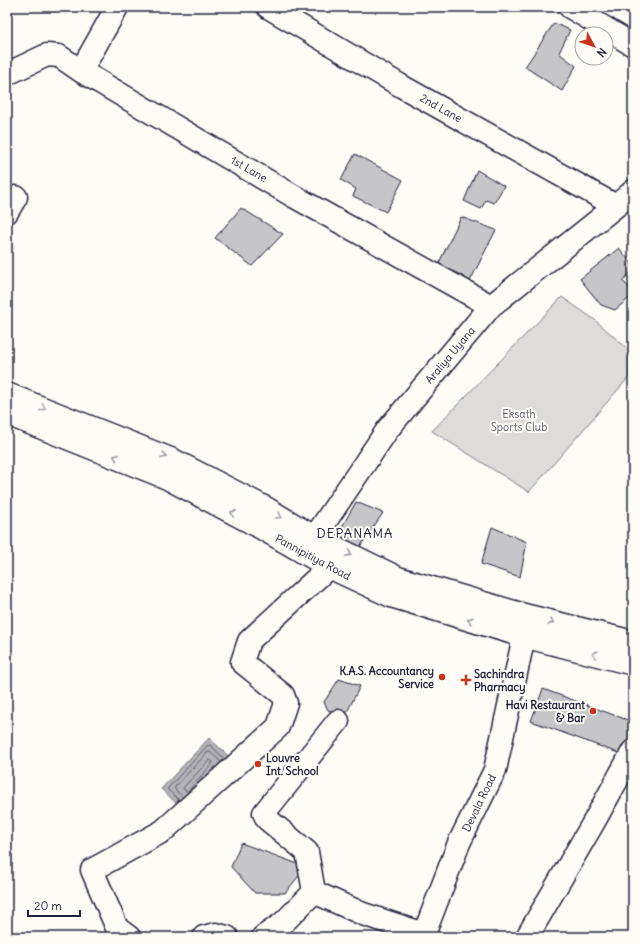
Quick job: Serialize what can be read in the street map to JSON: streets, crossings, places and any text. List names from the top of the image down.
{
  "streets": {
    "street": [
      "2nd Lane",
      "1st Lane",
      "Araliya Uyana",
      "Pannipitiya Road",
      "Devala Road"
    ]
  },
  "crossings": [
    ["2nd Lane", "Araliya Uyana"],
    ["1st Lane", "Araliya Uyana"],
    ["Araliya Uyana", "Pannipitiya Road"],
    ["Pannipitiya Road", "Devala Road"]
  ],
  "districts": ["DEPANAMA"],
  "parks": ["Eksath Sports Club"],
  "places": {
    "other": ["K.A.S. Accountancy Service", "Havi Restaurant & Bar", "Louvre Int. School"],
    "health": ["Sachindra Pharmacy"]
  },
  "scale_bar": "20 m",
  "north": "bottom right"
}
